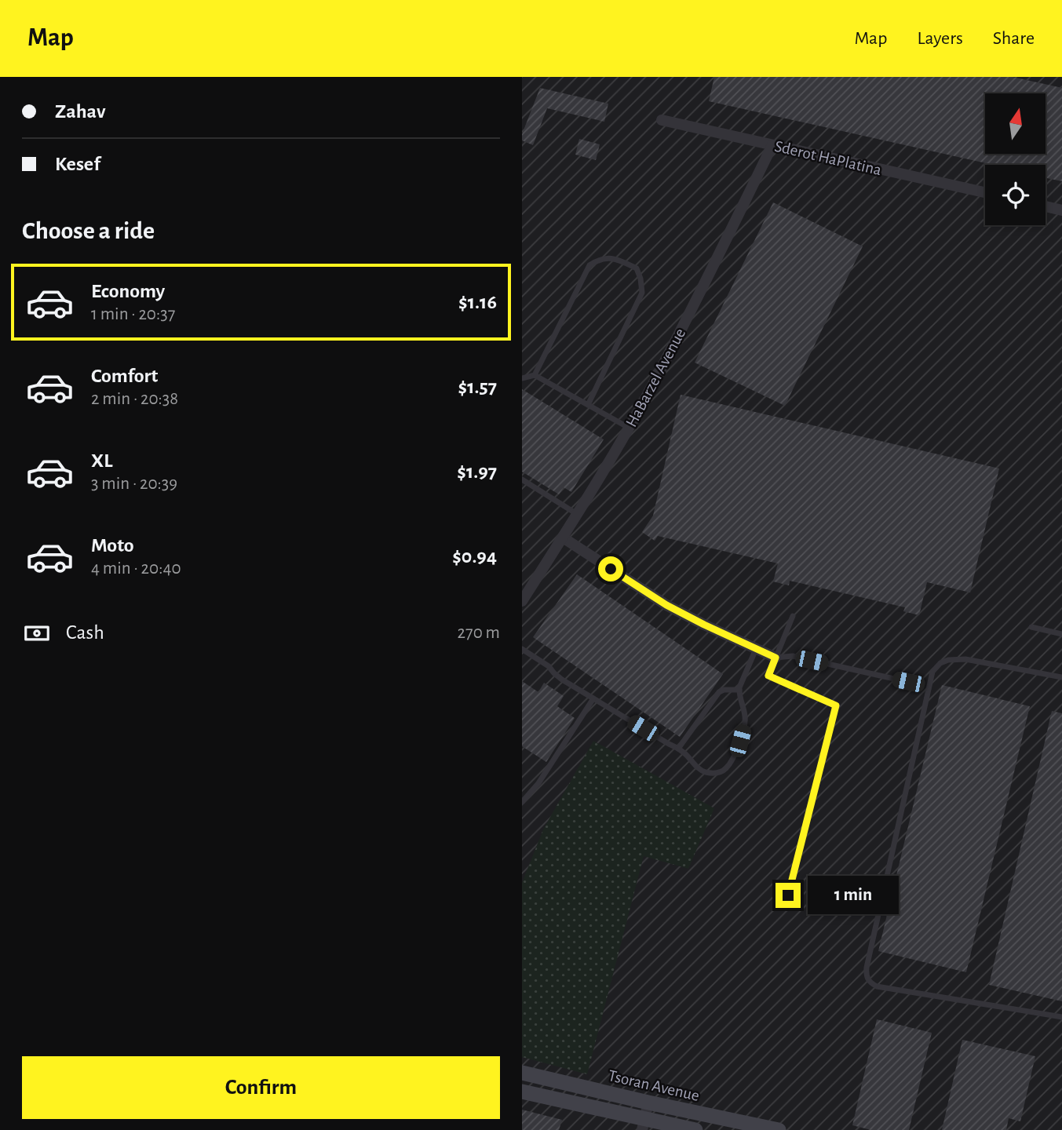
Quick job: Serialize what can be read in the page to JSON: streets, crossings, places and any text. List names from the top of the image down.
{
  "streets": {
    "street": ["Sderot HaPlatina", "HaBarzel Avenue", "Tsoran Avenue"]
  },
  "crossings": [
    ["Sderot HaPlatina", "HaBarzel Avenue"]
  ],
  "north": "top",
  "page": {
    "header": "Map",
    "nav": ["Map", "Layers", "Share"],
    "banner": ["Zahav", "Kesef"],
    "heading": "Choose a ride",
    "list": [
      {
        "name": "Economy",
        "note": "1 min · 20:37",
        "value": "$1.16"
      },
      {
        "name": "Comfort",
        "note": "2 min · 20:38",
        "value": "$1.57"
      },
      {
        "name": "XL",
        "note": "3 min · 20:39",
        "value": "$1.97"
      },
      {
        "name": "Moto",
        "note": "4 min · 20:40",
        "value": "$0.94"
      }
    ],
    "pay": ["Cash", "270 m"],
    "bubble": "1 min",
    "buttons": "Confirm"
  }
}
